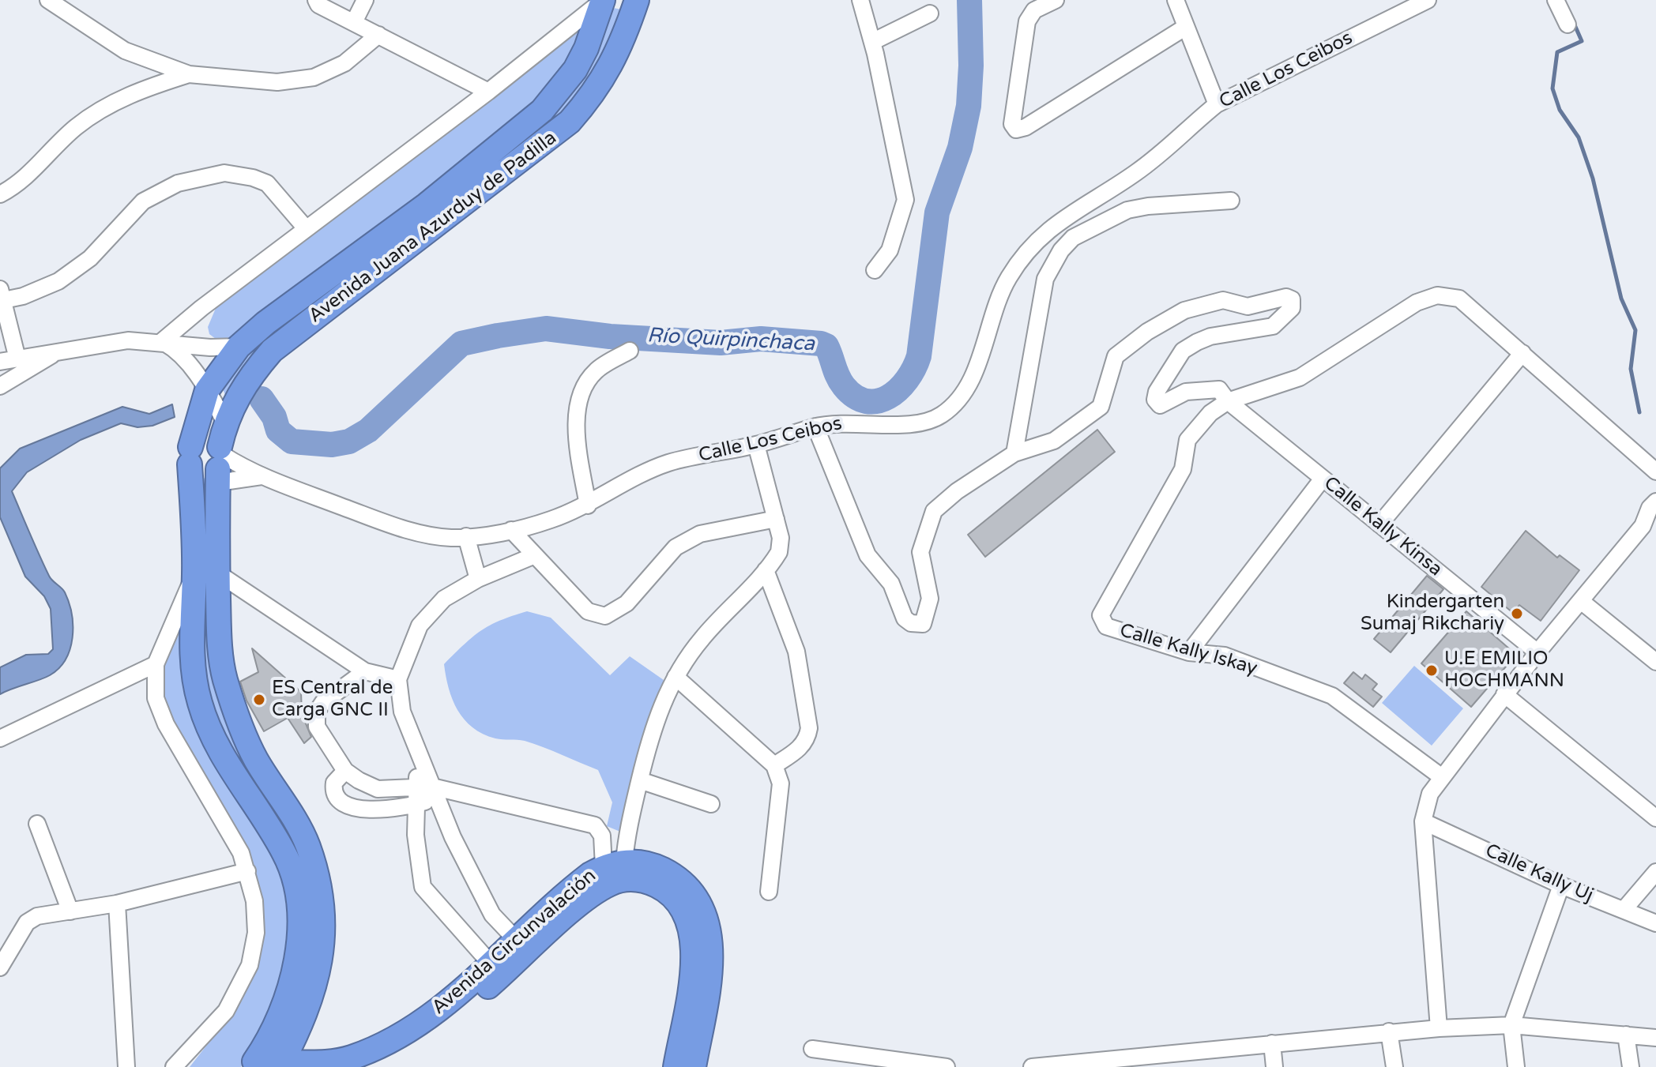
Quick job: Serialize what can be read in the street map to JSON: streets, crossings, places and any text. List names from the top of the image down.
{
  "streets": {
    "highway": ["Avenida Juana Azurduy de Padilla", "Avenida Circunvalación"],
    "street": [
      "Calle Los Ceibos",
      "Calle Kally Kinsa",
      "Calle Kally Iskay",
      "Calle Kally Uj"
    ]
  },
  "crossings": [
    ["Calle Los Ceibos", "Avenida Juana Azurduy de Padilla"],
    ["Avenida Juana Azurduy de Padilla", "Avenida Circunvalación"],
    ["Calle Kally Kinsa", "Calle Kally Iskay"]
  ],
  "water": ["Río Quirpinchaca"],
  "places": ["Kindergarten Sumaj Rikchariy", "U.E EMILIO HOCHMANN", "ES Central de Carga GNC II"]
}
